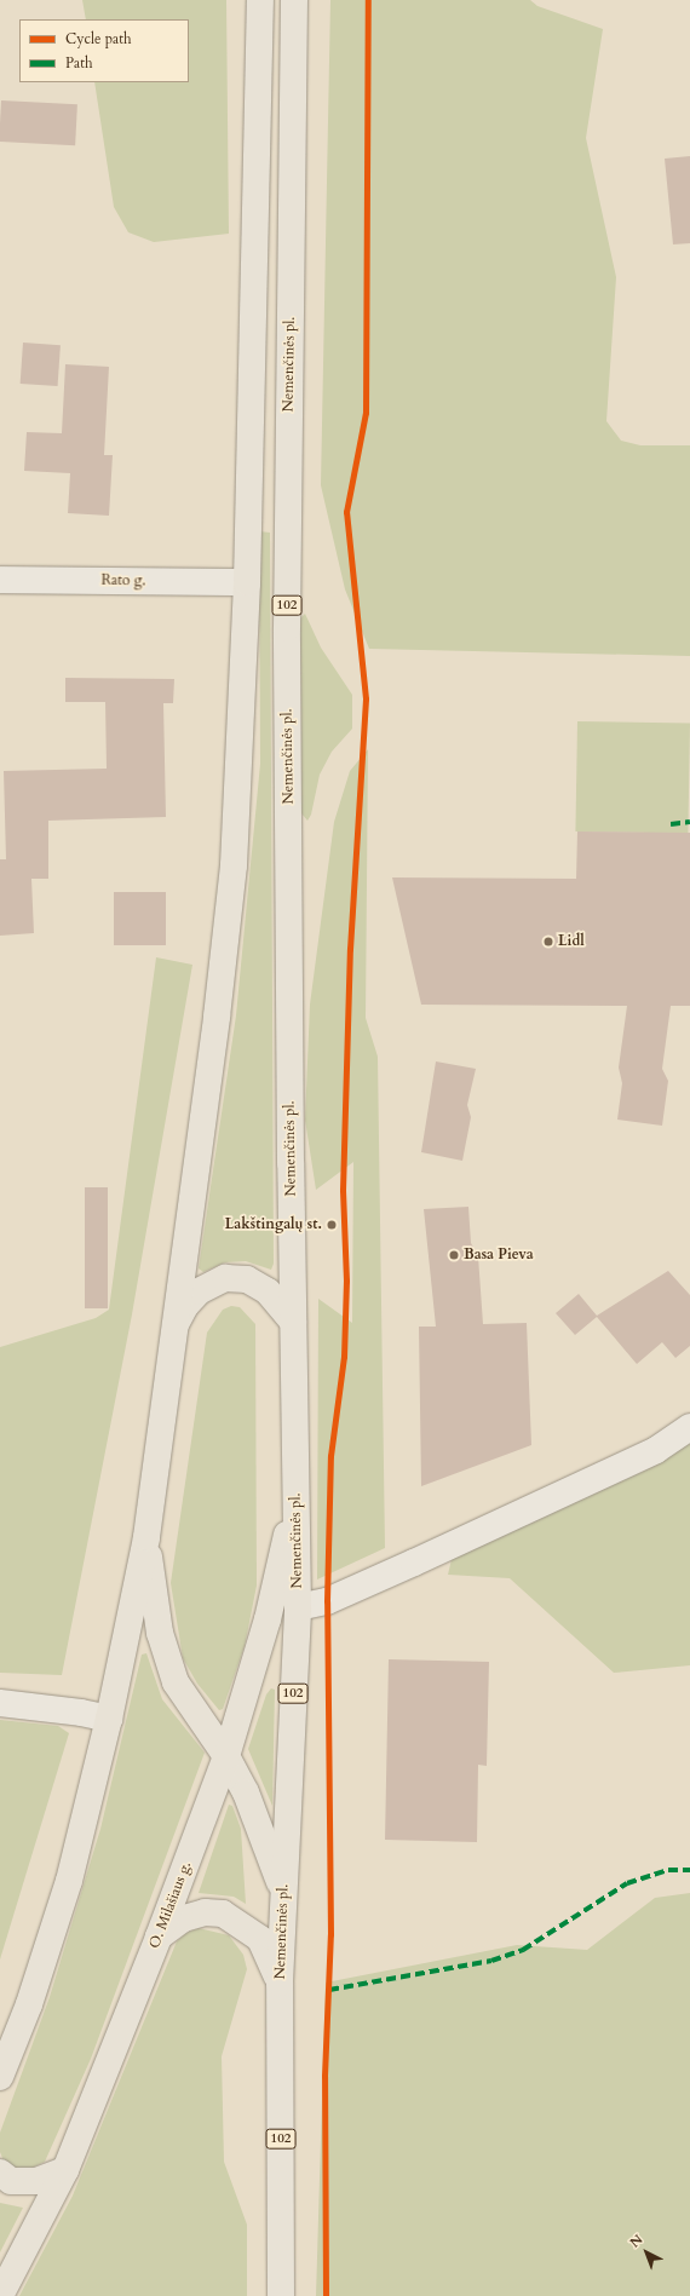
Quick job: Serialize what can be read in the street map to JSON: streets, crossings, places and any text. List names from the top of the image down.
{
  "streets": {
    "main road": ["Nemenčinės pl.", "102", "O. Milašiaus g."],
    "street": ["Rato g."]
  },
  "crossings": [
    ["Nemenčinės pl.", "102"],
    ["Nemenčinės pl.", "O. Milašiaus g."],
    ["Rato g.", "102"],
    ["102", "O. Milašiaus g."]
  ],
  "places": ["Lidl", "Lakštingalų st.", "Basa Pieva"],
  "legend": ["Cycle path", "Path"],
  "north": "top left"
}
